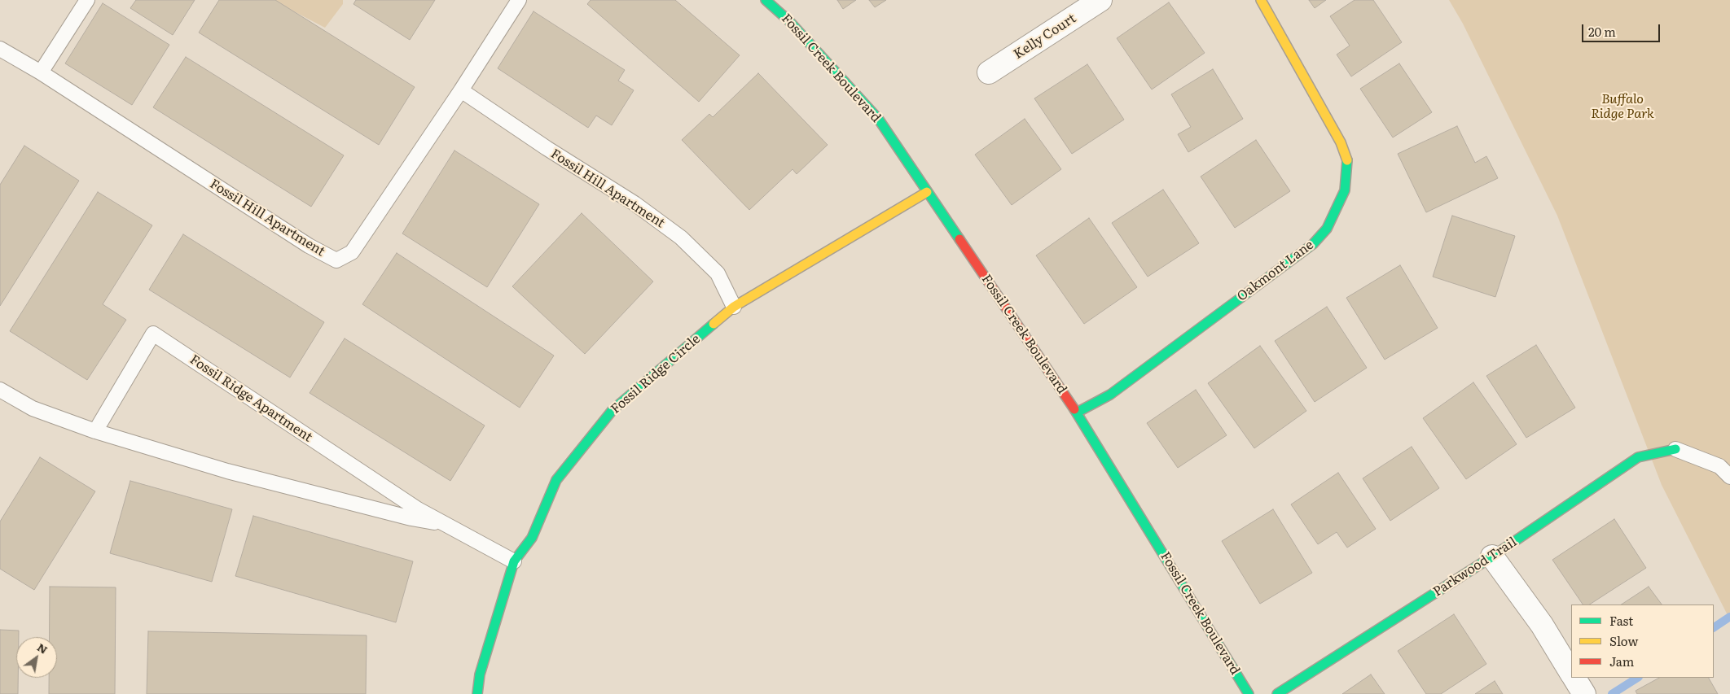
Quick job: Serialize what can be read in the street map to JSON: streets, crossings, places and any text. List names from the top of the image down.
{
  "streets": {
    "street": [
      "Kelly Court",
      "Fossil Creek Boulevard",
      "Oakmont Lane",
      "Fossil Ridge Circle",
      "Parkwood Trail"
    ],
    "lane": ["Fossil Hill Apartment", "Fossil Ridge Apartment"]
  },
  "crossings": [
    ["Fossil Creek Boulevard", "Oakmont Lane"],
    ["Fossil Creek Boulevard", "Fossil Ridge Circle"],
    ["Fossil Hill Apartment", "Fossil Ridge Circle"],
    ["Fossil Ridge Circle", "Fossil Ridge Apartment"]
  ],
  "parks": ["Buffalo Ridge Park"],
  "legend": ["Fast", "Slow", "Jam"],
  "scale_bar": "20 m",
  "north": "top right"
}
